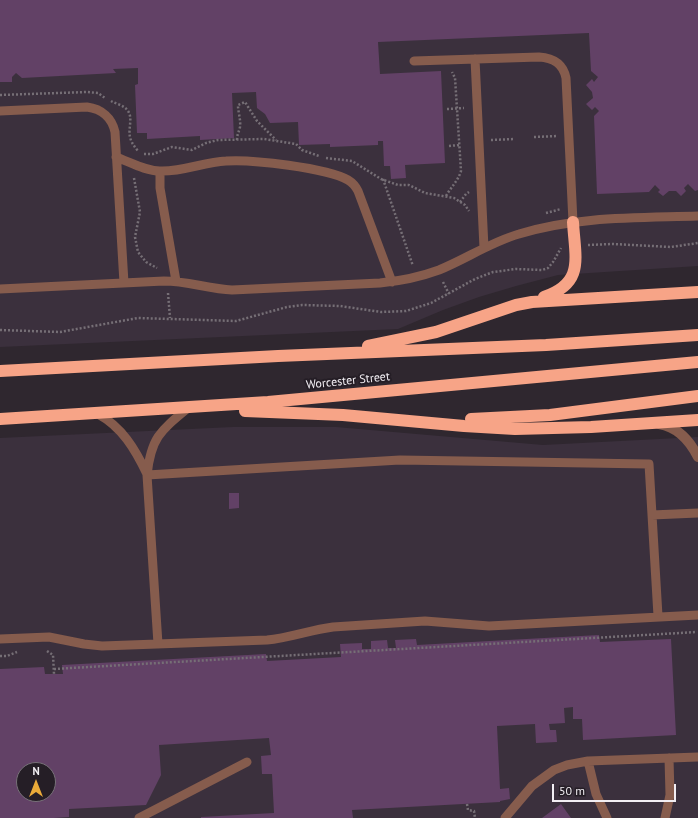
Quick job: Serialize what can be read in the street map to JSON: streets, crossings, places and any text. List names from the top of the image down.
{
  "streets": {
    "highway": ["Worcester Street"]
  },
  "scale_bar": "50 m",
  "north": "top"
}
